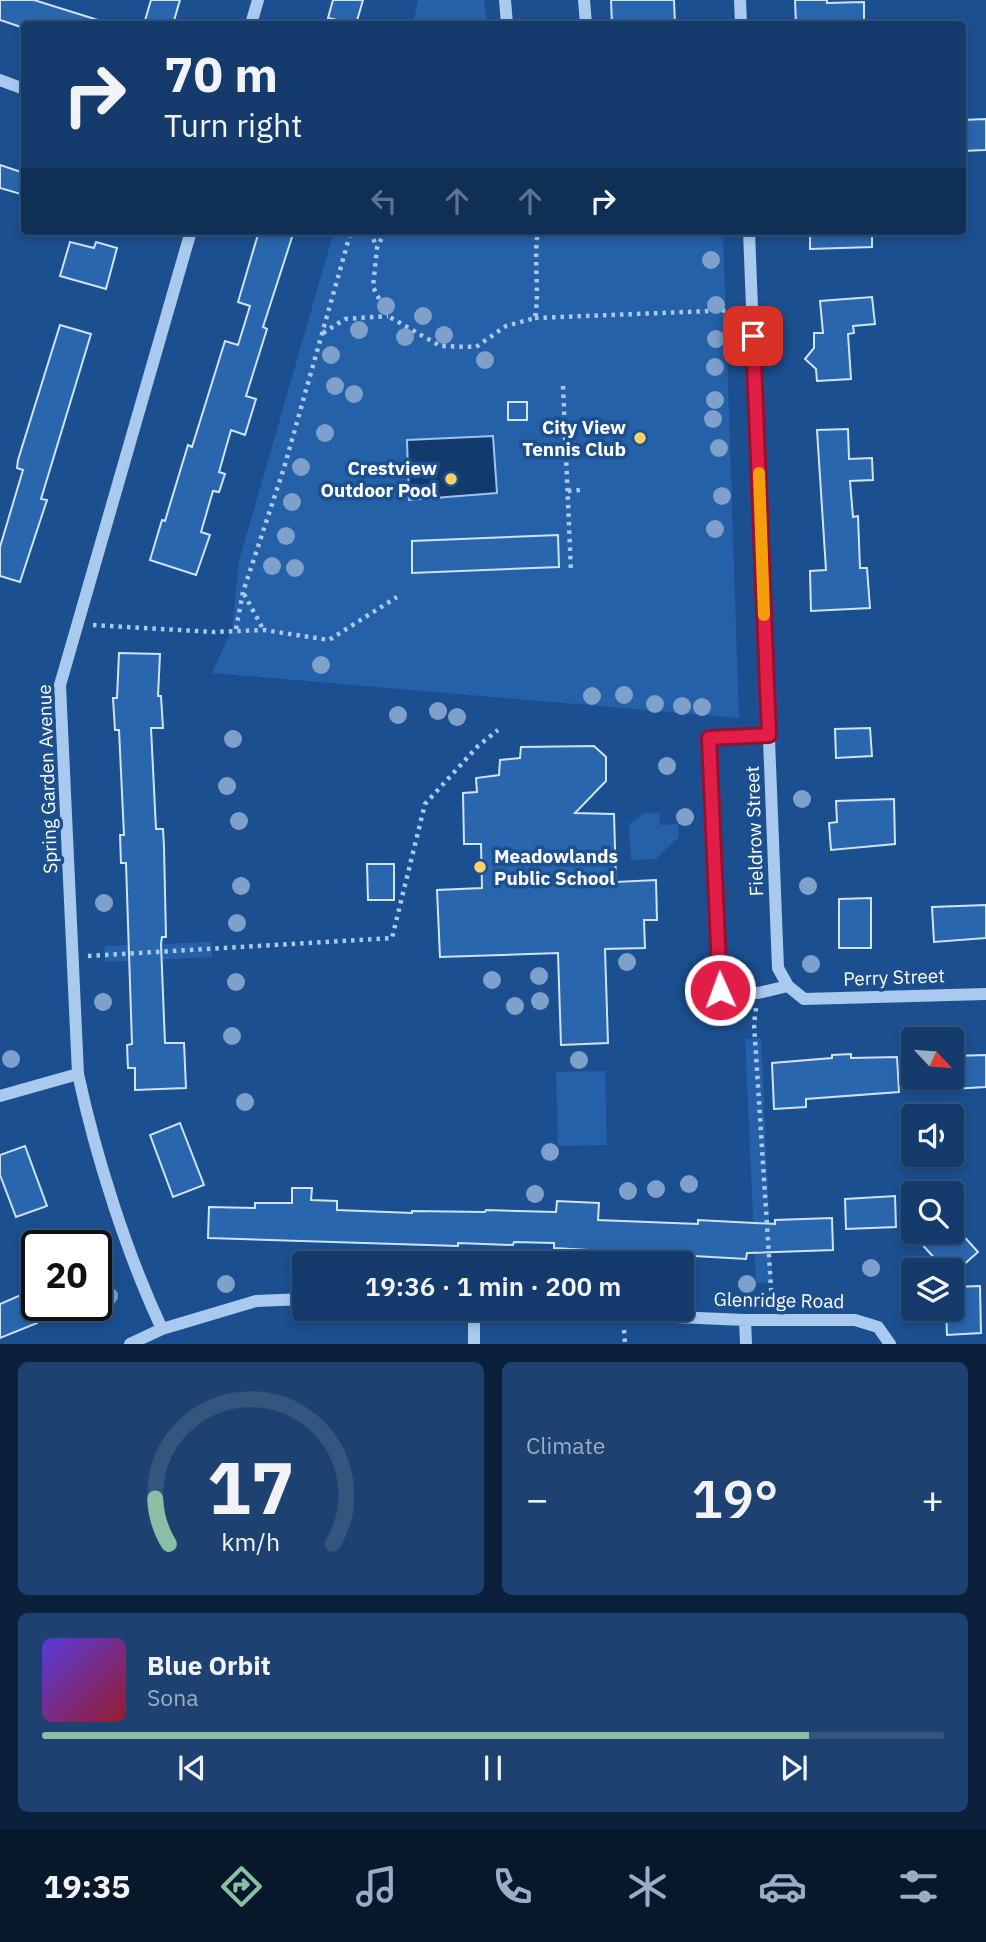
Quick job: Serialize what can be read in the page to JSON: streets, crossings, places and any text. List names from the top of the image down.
{
  "streets": {
    "street": [
      "Spring Garden Avenue",
      "Fieldrow Street",
      "Perry Street",
      "Glenridge Road"
    ]
  },
  "crossings": [
    ["Fieldrow Street", "Perry Street"]
  ],
  "places": ["City View Tennis Club", "Crestview Outdoor Pool", "Meadowlands Public School"],
  "north": "bottom right",
  "page": {
    "turn": ["70 m", "Turn right"],
    "limit": "20",
    "trip": "19:36 · 1 min · 200 m",
    "tile": "Climate",
    "heat": ["−", "19°", "+"],
    "song": ["Blue Orbit", "Sona"],
    "tabs": "19:35",
    "gauge": ["17", "km/h"]
  }
}
